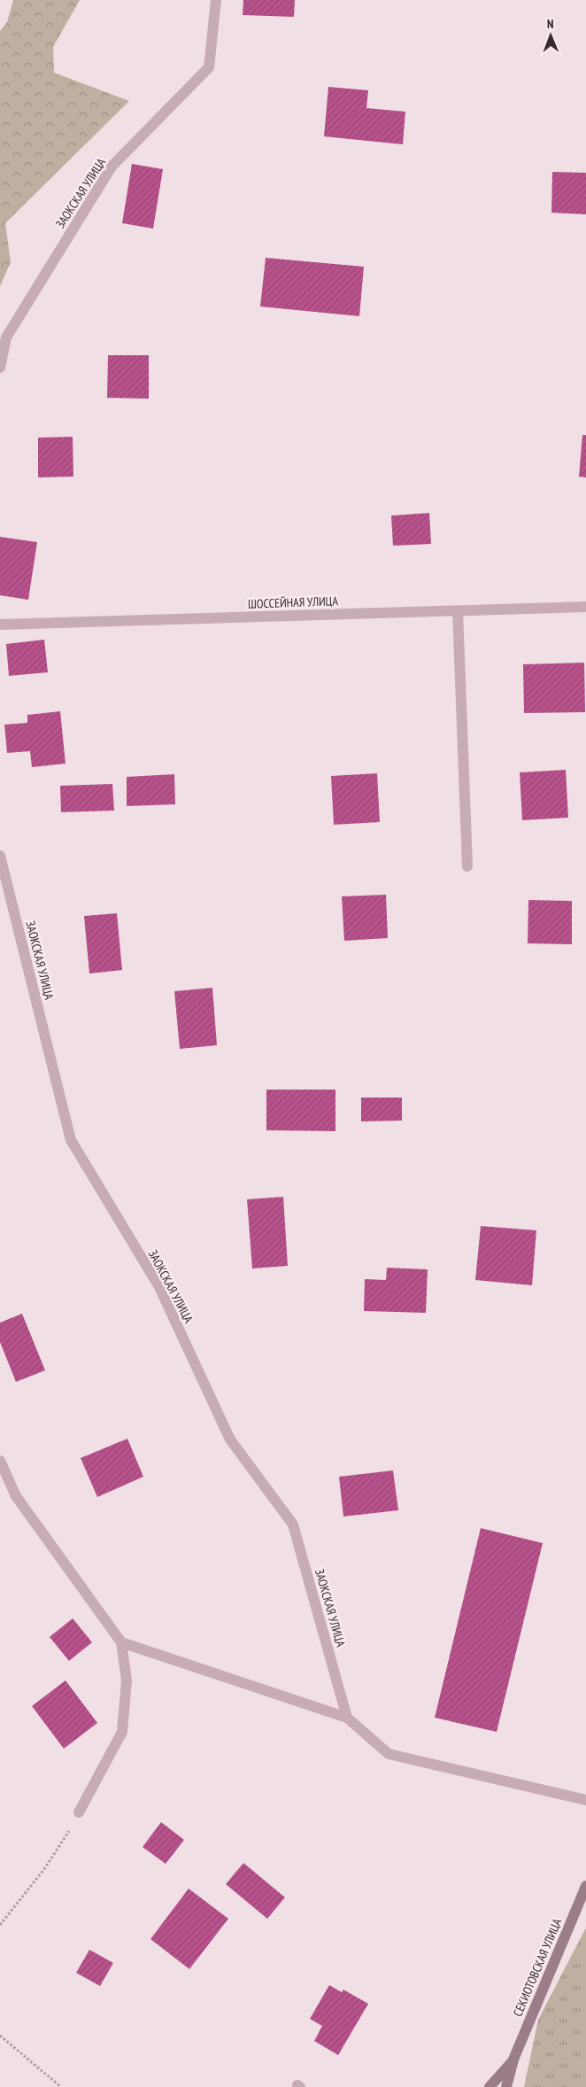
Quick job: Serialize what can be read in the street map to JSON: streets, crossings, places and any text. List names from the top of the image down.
{
  "streets": {
    "main road": ["СЕКИОТОВСКАЯ УЛИЦА"],
    "street": ["ЗАОКСКАЯ УЛИЦА", "ШОССЕЙНАЯ УЛИЦА"]
  },
  "north": "top"
}
